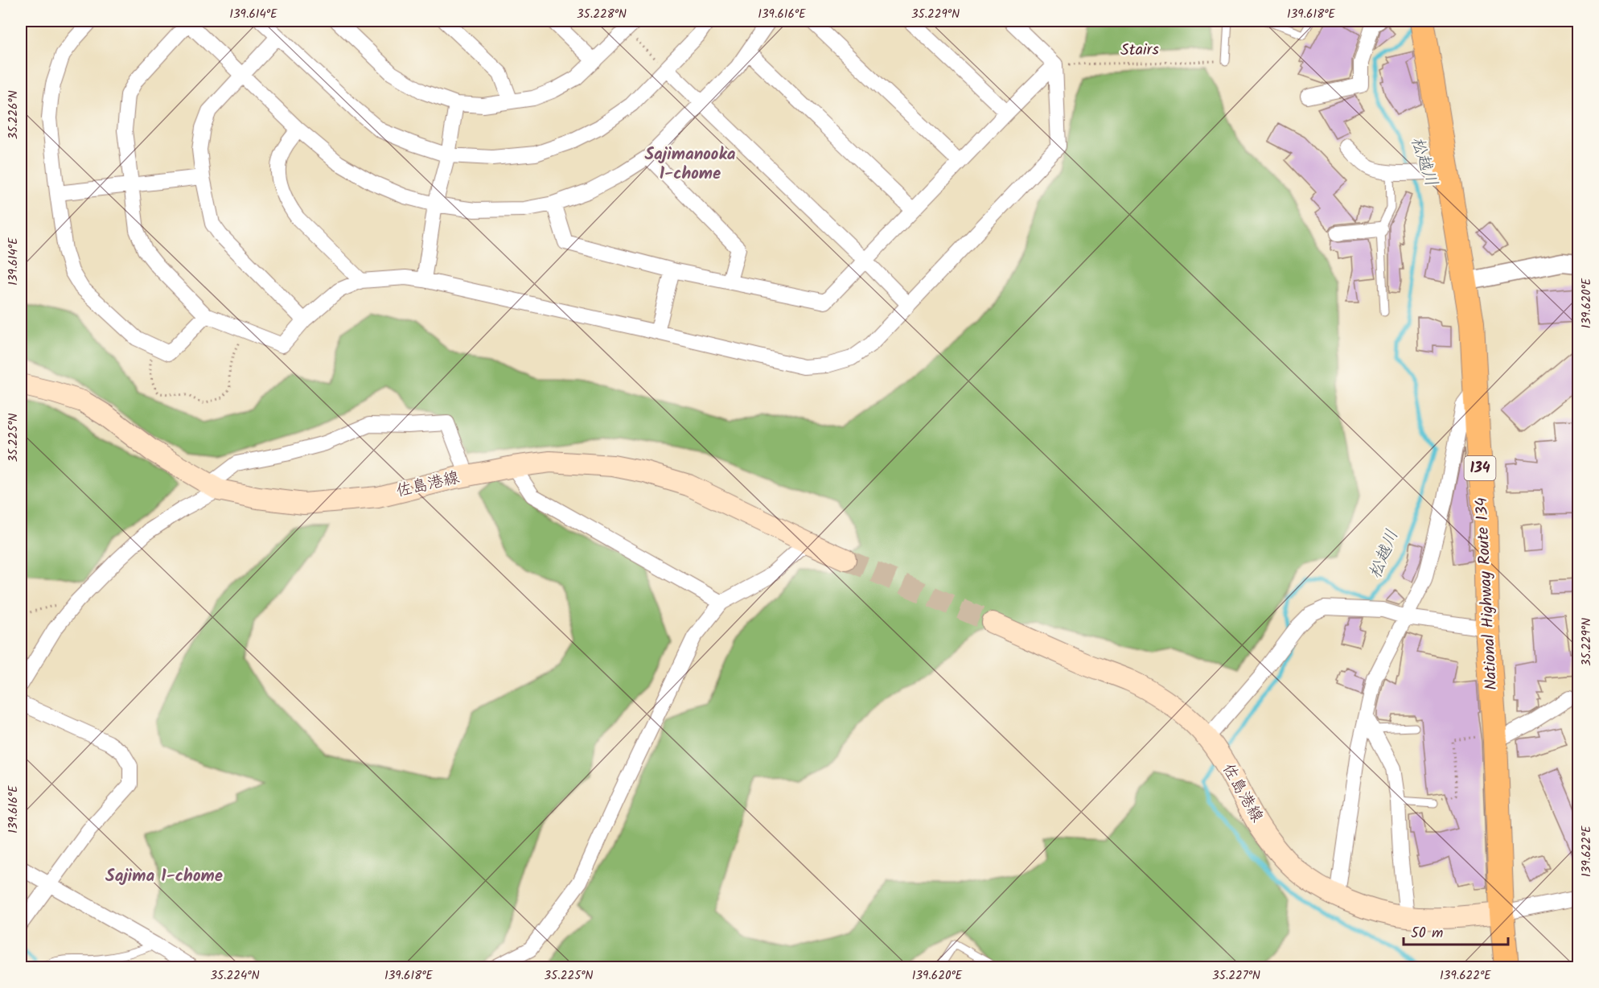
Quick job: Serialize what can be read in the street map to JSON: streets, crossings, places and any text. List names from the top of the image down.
{
  "streets": {
    "highway": ["134", "National Highway Route 134"],
    "main road": ["佐島港線"],
    "path": ["Stairs"]
  },
  "crossings": [
    ["佐島港線", "National Highway Route 134"]
  ],
  "districts": ["Sajimanooka 1-chome", "Sajima 1-chome"],
  "water": ["松越川"],
  "scale_bar": "50 m",
  "coordinates": [
    "139.614°E",
    "35.228°N",
    "139.616°E",
    "35.229°N",
    "139.618°E",
    "35.226°N",
    "139.620°E",
    "35.225°N",
    "139.622°E",
    "35.224°N",
    "35.227°N"
  ]
}
